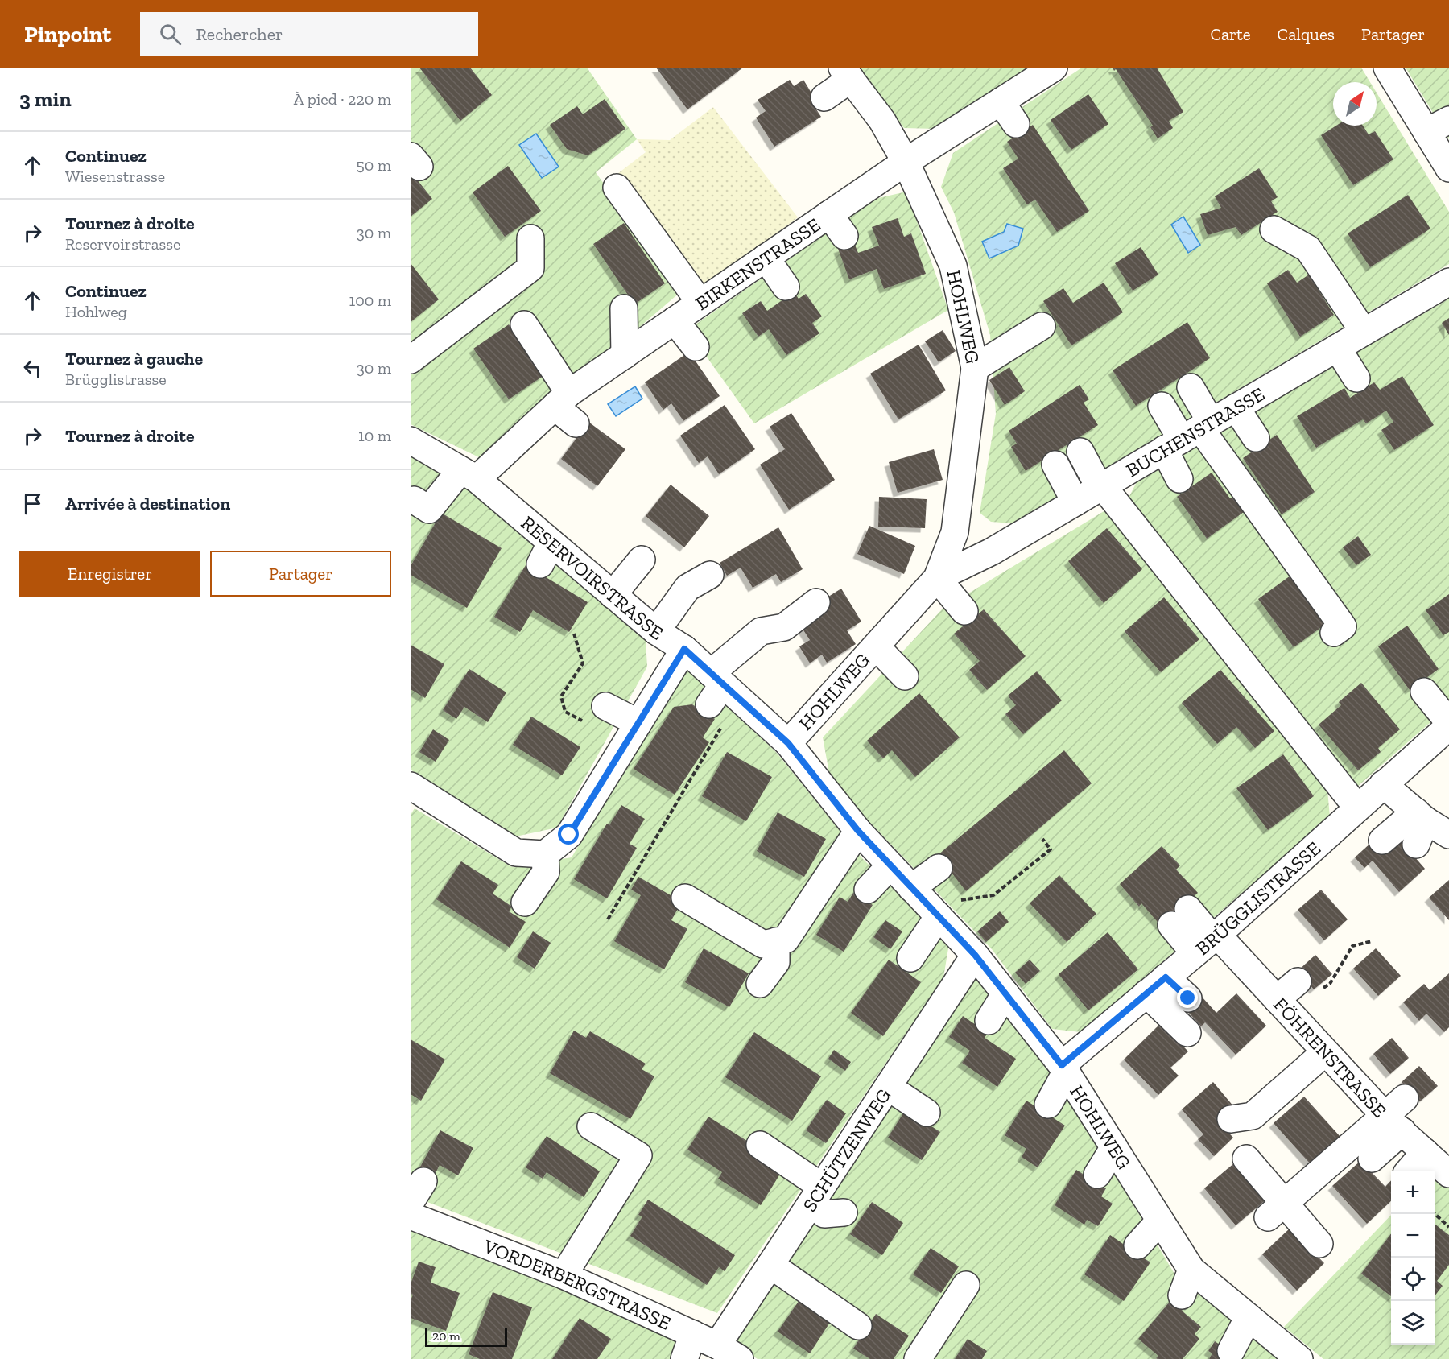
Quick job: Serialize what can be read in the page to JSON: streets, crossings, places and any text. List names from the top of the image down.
{
  "streets": {
    "street": [
      "BIRKENSTRASSE",
      "HOHLWEG",
      "BUCHENSTRASSE",
      "RESERVOIRSTRASSE",
      "BRÜGGLISTRASSE",
      "FÖHRENSTRASSE",
      "SCHÜTZENWEG",
      "VORDERBERGSTRASSE"
    ]
  },
  "crossings": [
    ["BIRKENSTRASSE", "HOHLWEG"],
    ["BIRKENSTRASSE", "RESERVOIRSTRASSE"],
    ["HOHLWEG", "BUCHENSTRASSE"],
    ["HOHLWEG", "RESERVOIRSTRASSE"],
    ["HOHLWEG", "BRÜGGLISTRASSE"],
    ["HOHLWEG", "SCHÜTZENWEG"],
    ["BRÜGGLISTRASSE", "FÖHRENSTRASSE"],
    ["SCHÜTZENWEG", "VORDERBERGSTRASSE"]
  ],
  "scale_bar": "20 m",
  "north": "top right",
  "page": {
    "header": "Pinpoint",
    "search": "Rechercher",
    "nav": ["Carte", "Calques", "Partager"],
    "heading": ["3 min", "À pied · 220 m"],
    "list": [
      ["Continuez", "Wiesenstrasse", "50 m"],
      ["Tournez à droite", "Reservoirstrasse", "30 m"],
      ["Continuez", "Hohlweg", "100 m"],
      ["Tournez à gauche", "Brügglistrasse", "30 m"],
      ["Tournez à droite", "10 m"],
      "Arrivée à destination"
    ],
    "buttons": ["Enregistrer", "Partager"],
    "map_buttons": ["+", "−"],
    "scale": "20 m"
  }
}
